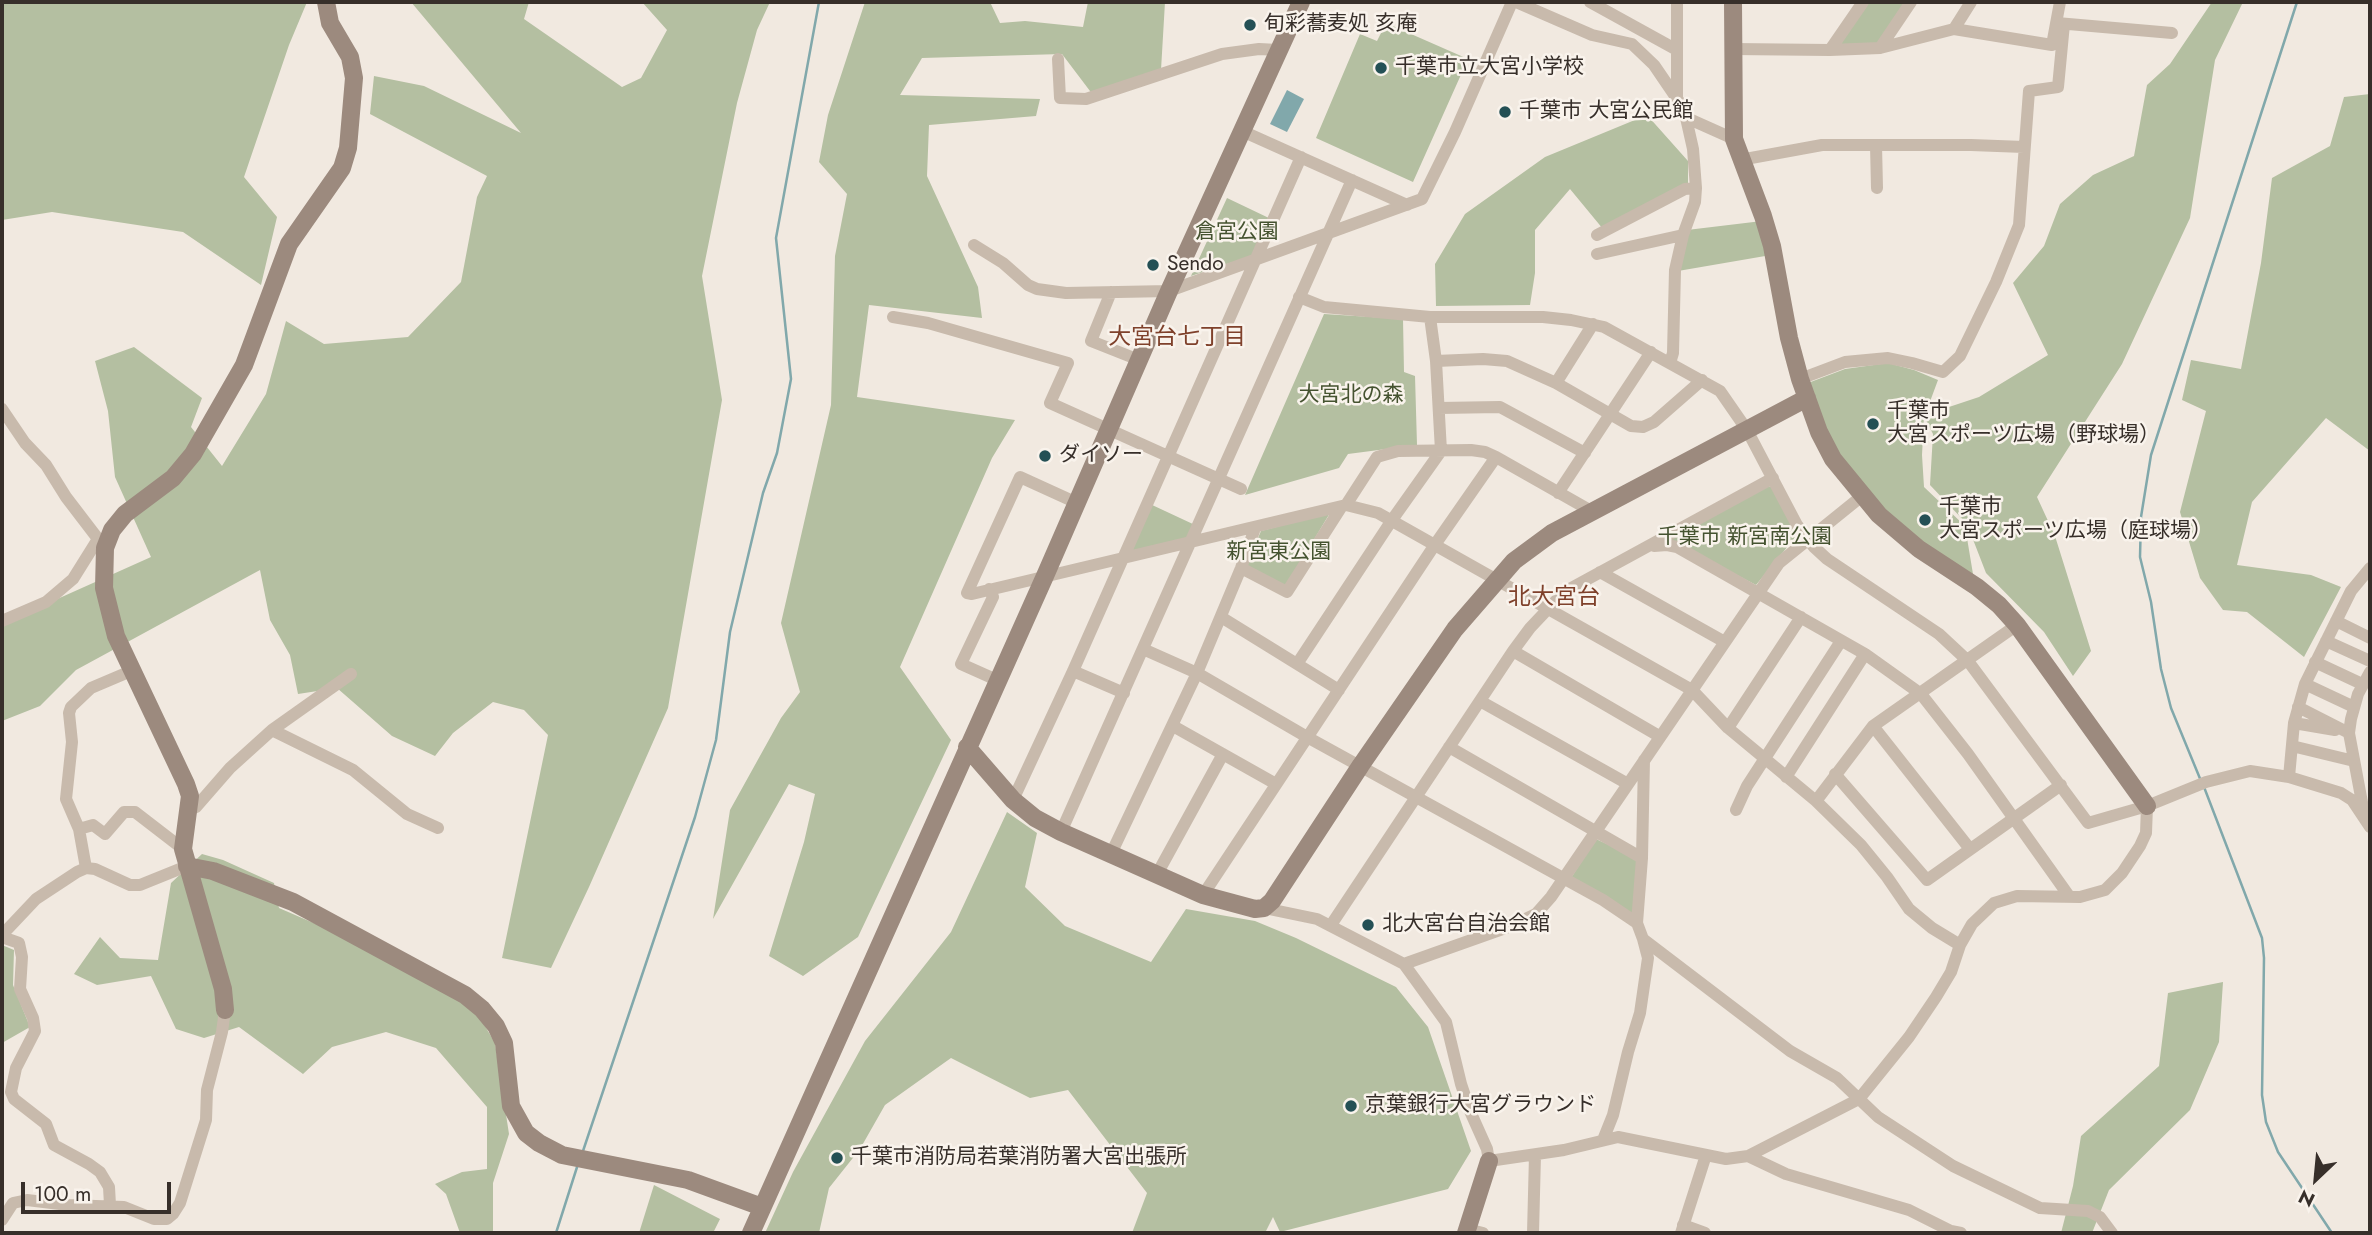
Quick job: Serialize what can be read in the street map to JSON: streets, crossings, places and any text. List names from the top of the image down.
{
  "districts": ["大宮台七丁目", "北大宮台"],
  "parks": [
    "倉宮公園",
    "大宮北の森",
    "千葉市 新宮南公園",
    "新宮東公園"
  ],
  "places": [
    "旬彩蕎麦処 亥庵",
    "千葉市立大宮小学校",
    "千葉市 大宮公民館",
    "Sendo",
    "千葉市 大宮スポーツ広場（野球場）",
    "ダイソー",
    "千葉市 大宮スポーツ広場（庭球場）",
    "北大宮台自治会館",
    "京葉銀行大宮グラウンド",
    "千葉市消防局若葉消防署大宮出張所"
  ],
  "scale_bar": "100 m",
  "north": "bottom left"
}
